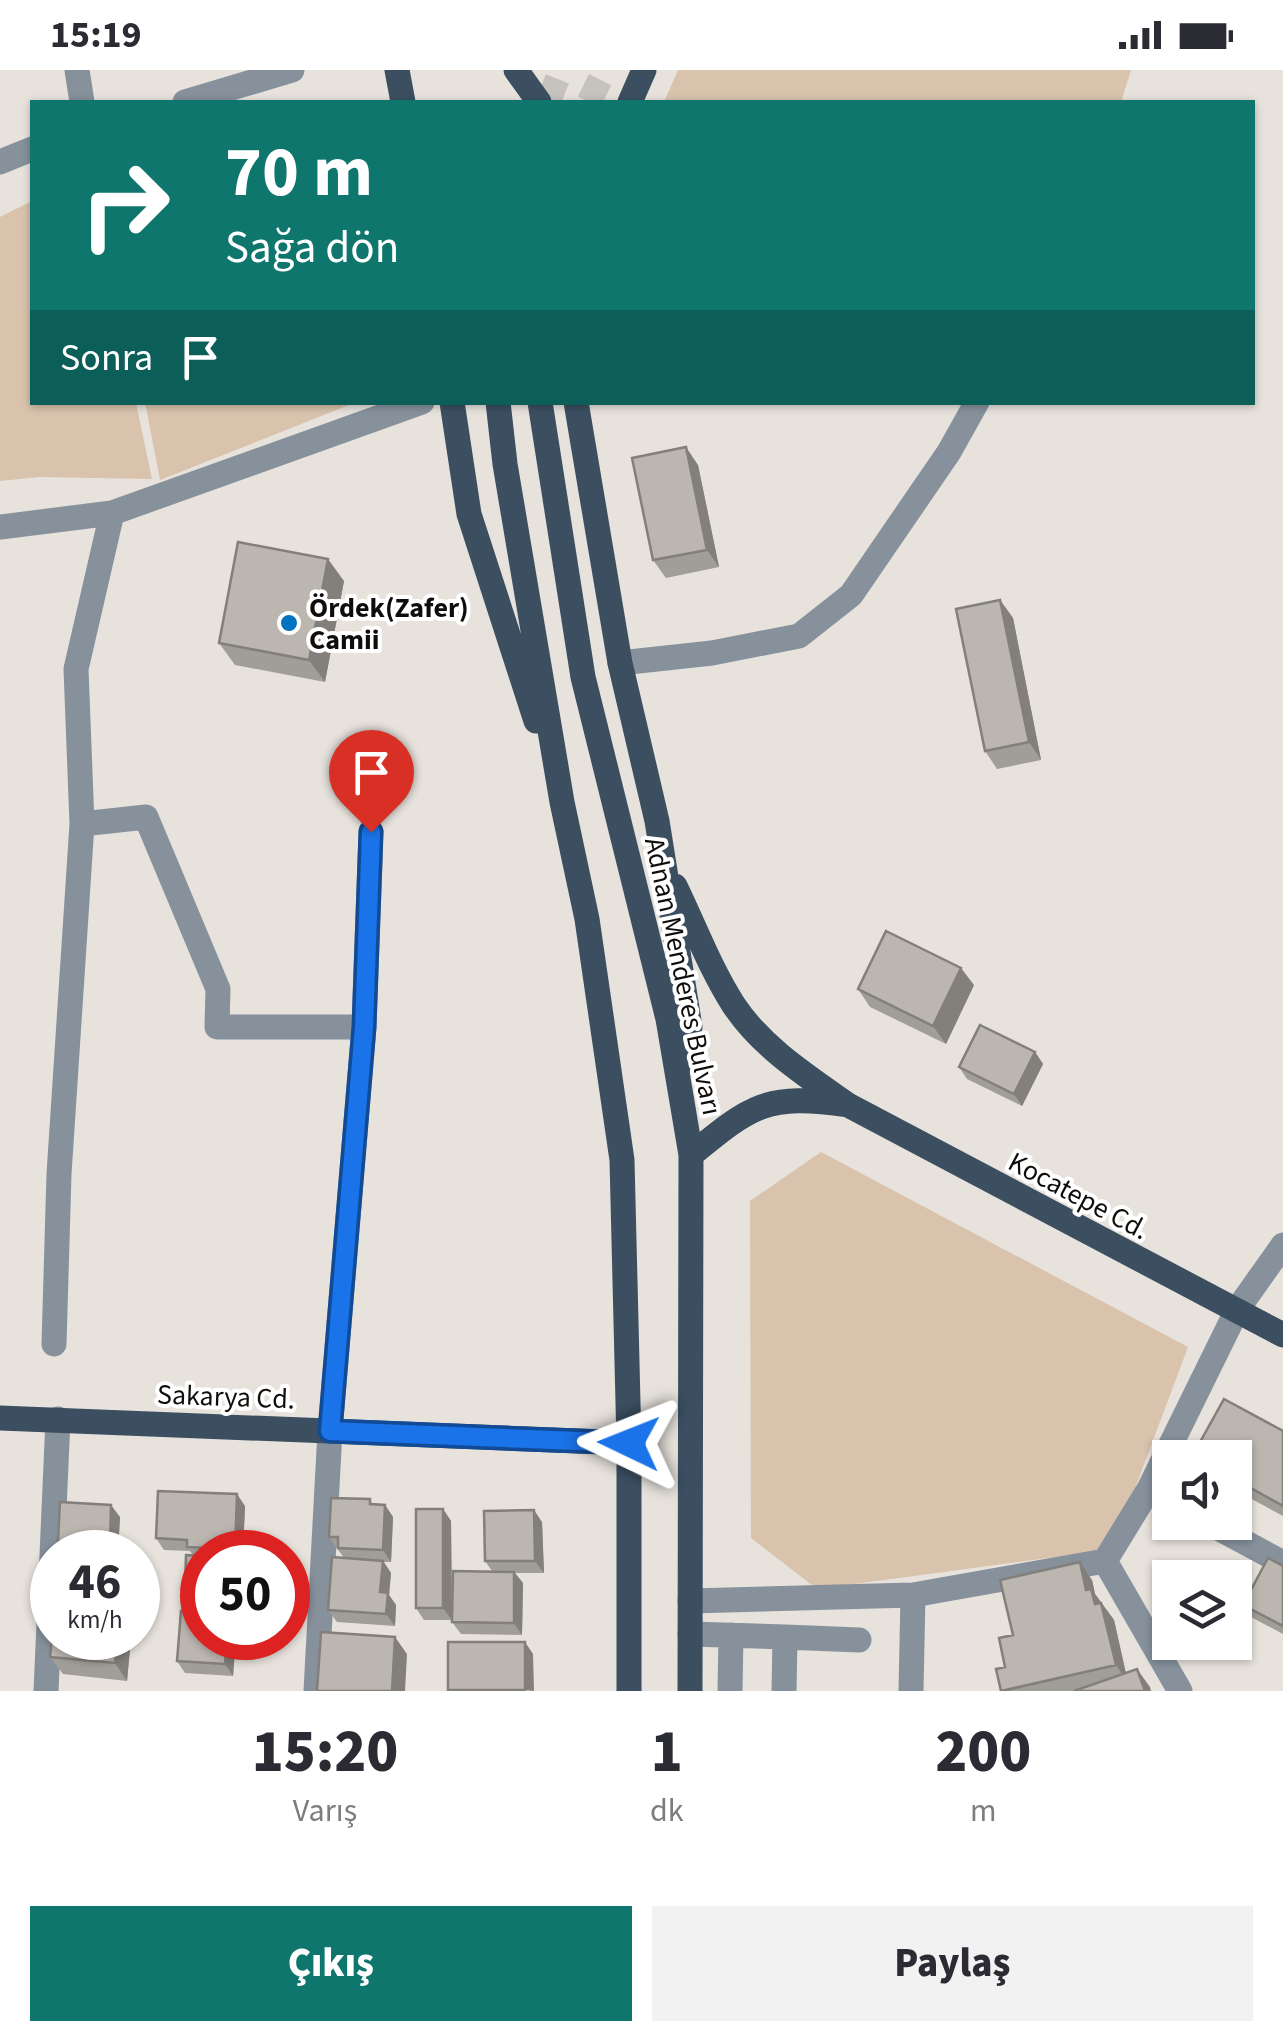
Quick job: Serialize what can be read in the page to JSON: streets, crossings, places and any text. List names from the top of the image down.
{
  "streets": {
    "main road": ["Adnan Menderes Bulvarı", "Kocatepe Cd.", "Sakarya Cd."]
  },
  "crossings": [
    ["Adnan Menderes Bulvarı", "Kocatepe Cd."]
  ],
  "places": ["Ördek(Zafer) Camii"],
  "page": {
    "status": "15:19",
    "turn": ["70 m", "Sağa dön"],
    "then": "Sonra",
    "speed": "46 km/h",
    "limit": "50",
    "eta": [
      "15:20",
      "Varış",
      "1",
      "dk",
      "200",
      "m"
    ],
    "buttons": ["Çıkış", "Paylaş"]
  }
}
